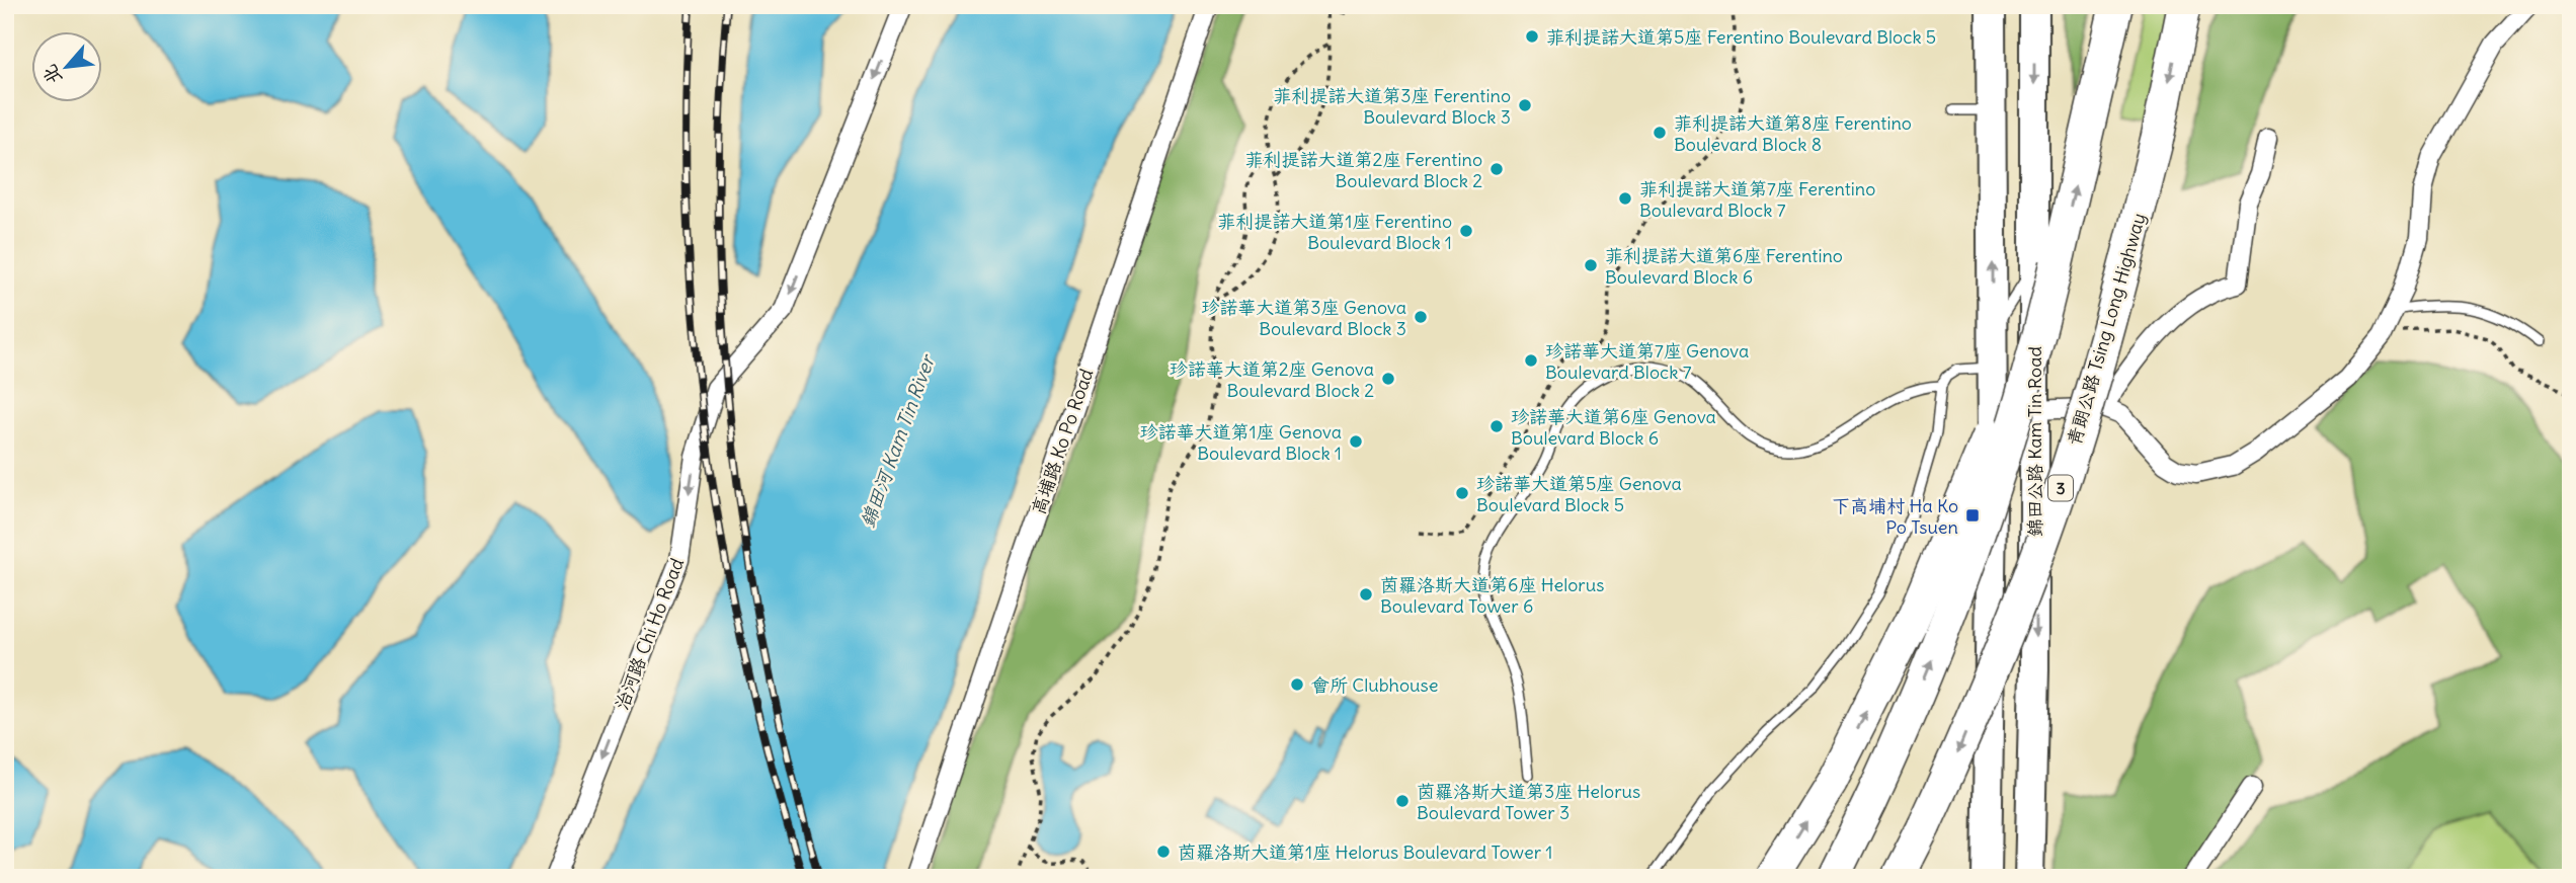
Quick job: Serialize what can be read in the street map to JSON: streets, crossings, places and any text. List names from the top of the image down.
{
  "streets": {
    "highway": ["青朗公路 Tsing Long Highway", "3"],
    "main road": ["錦田公路 Kam Tin Road"],
    "street": ["高埔路 Ko Po Road", "治河路 Chi Ho Road"]
  },
  "one_way": ["治河路 Chi Ho Road"],
  "water": ["錦田河 Kam Tin River"],
  "places": {
    "other": [
      "菲利提諾大道第5座 Ferentino Boulevard Block 5",
      "菲利提諾大道第3座 Ferentino Boulevard Block 3",
      "菲利提諾大道第8座 Ferentino Boulevard Block 8",
      "菲利提諾大道第2座 Ferentino Boulevard Block 2",
      "菲利提諾大道第7座 Ferentino Boulevard Block 7",
      "菲利提諾大道第1座 Ferentino Boulevard Block 1",
      "菲利提諾大道第6座 Ferentino Boulevard Block 6",
      "珍諾華大道第3座 Genova Boulevard Block 3",
      "珍諾華大道第7座 Genova Boulevard Block 7",
      "珍諾華大道第2座 Genova Boulevard Block 2",
      "珍諾華大道第6座 Genova Boulevard Block 6",
      "珍諾華大道第1座 Genova Boulevard Block 1",
      "珍諾華大道第5座 Genova Boulevard Block 5",
      "茵羅洛斯大道第6座 Helorus Boulevard Tower 6",
      "會所 Clubhouse",
      "茵羅洛斯大道第3座 Helorus Boulevard Tower 3",
      "茵羅洛斯大道第1座 Helorus Boulevard Tower 1"
    ],
    "transit": ["下高埔村 Ha Ko Po Tsuen"]
  },
  "north": "bottom left"
}
